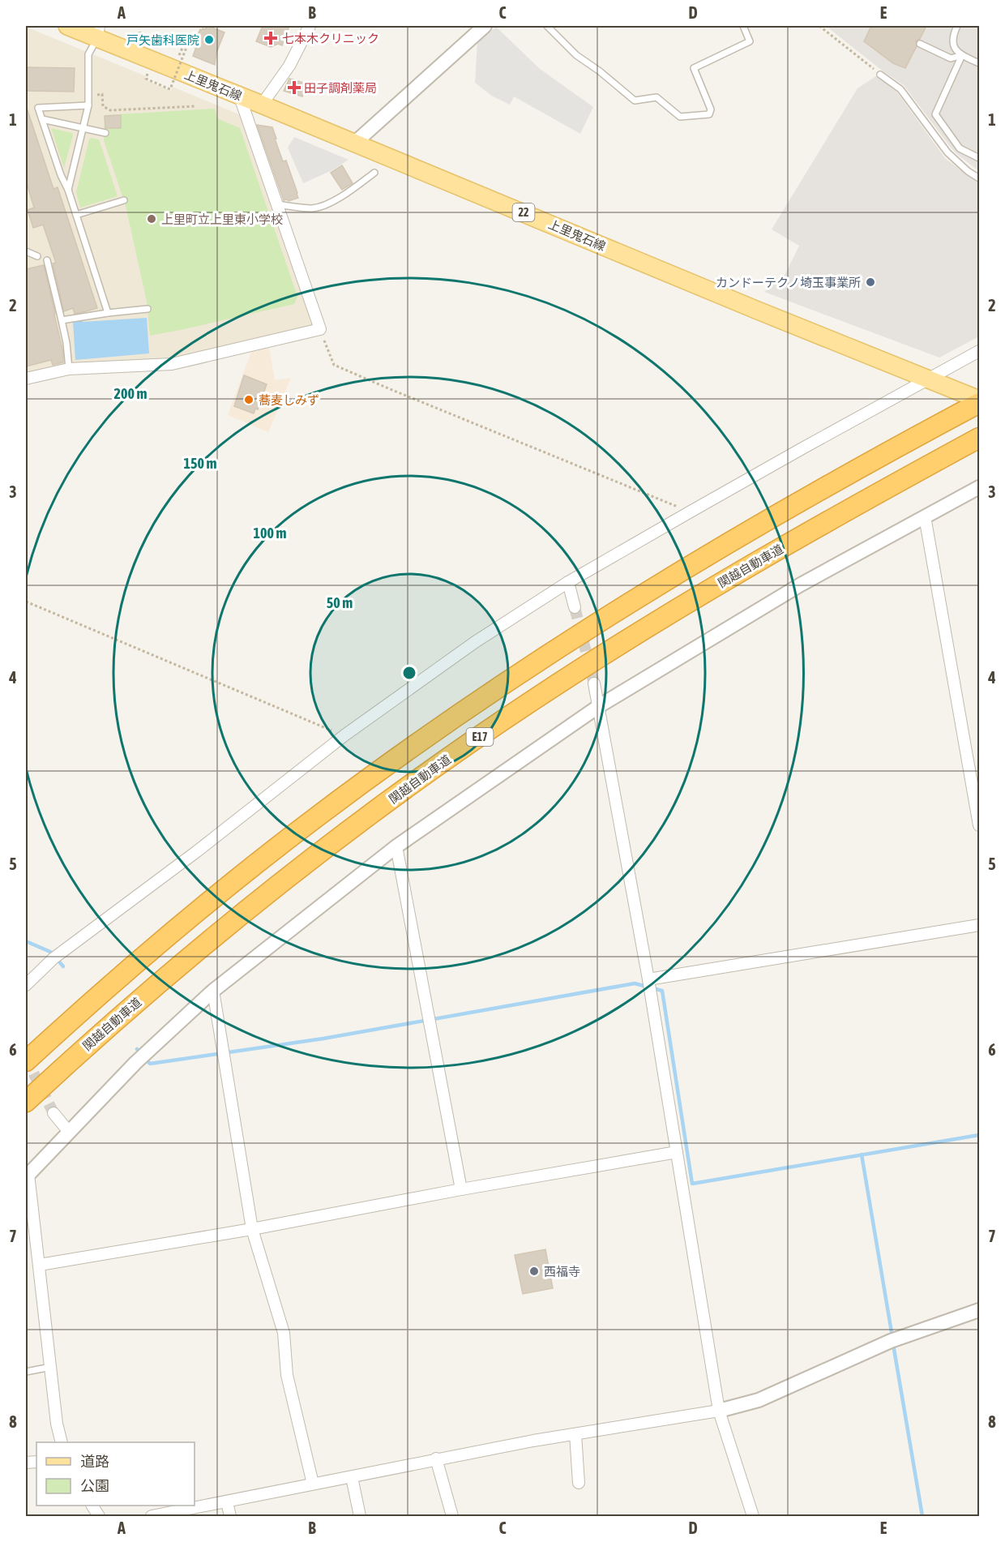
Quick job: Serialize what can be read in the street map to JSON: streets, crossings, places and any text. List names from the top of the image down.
{
  "streets": {
    "highway": ["関越自動車道", "E17"],
    "main road": ["上里鬼石線", "22"]
  },
  "crossings": [
    ["上里鬼石線", "E17"]
  ],
  "places": {
    "health": ["七本木クリニック", "田子調剤薬局"],
    "other": [
      "戸矢歯科医院",
      "上里町立上里東小学校",
      "カンドーテクノ埼玉事業所",
      "蕎麦しみず",
      "西福寺"
    ]
  },
  "legend": ["道路", "公園"],
  "grid": {
    "columns": [
      "A",
      "B",
      "C",
      "D",
      "E"
    ],
    "rows": [
      "1",
      "2",
      "3",
      "4",
      "5",
      "6",
      "7",
      "8"
    ]
  },
  "rings": [
    "200 m",
    "150 m",
    "100 m",
    "50 m"
  ]
}
